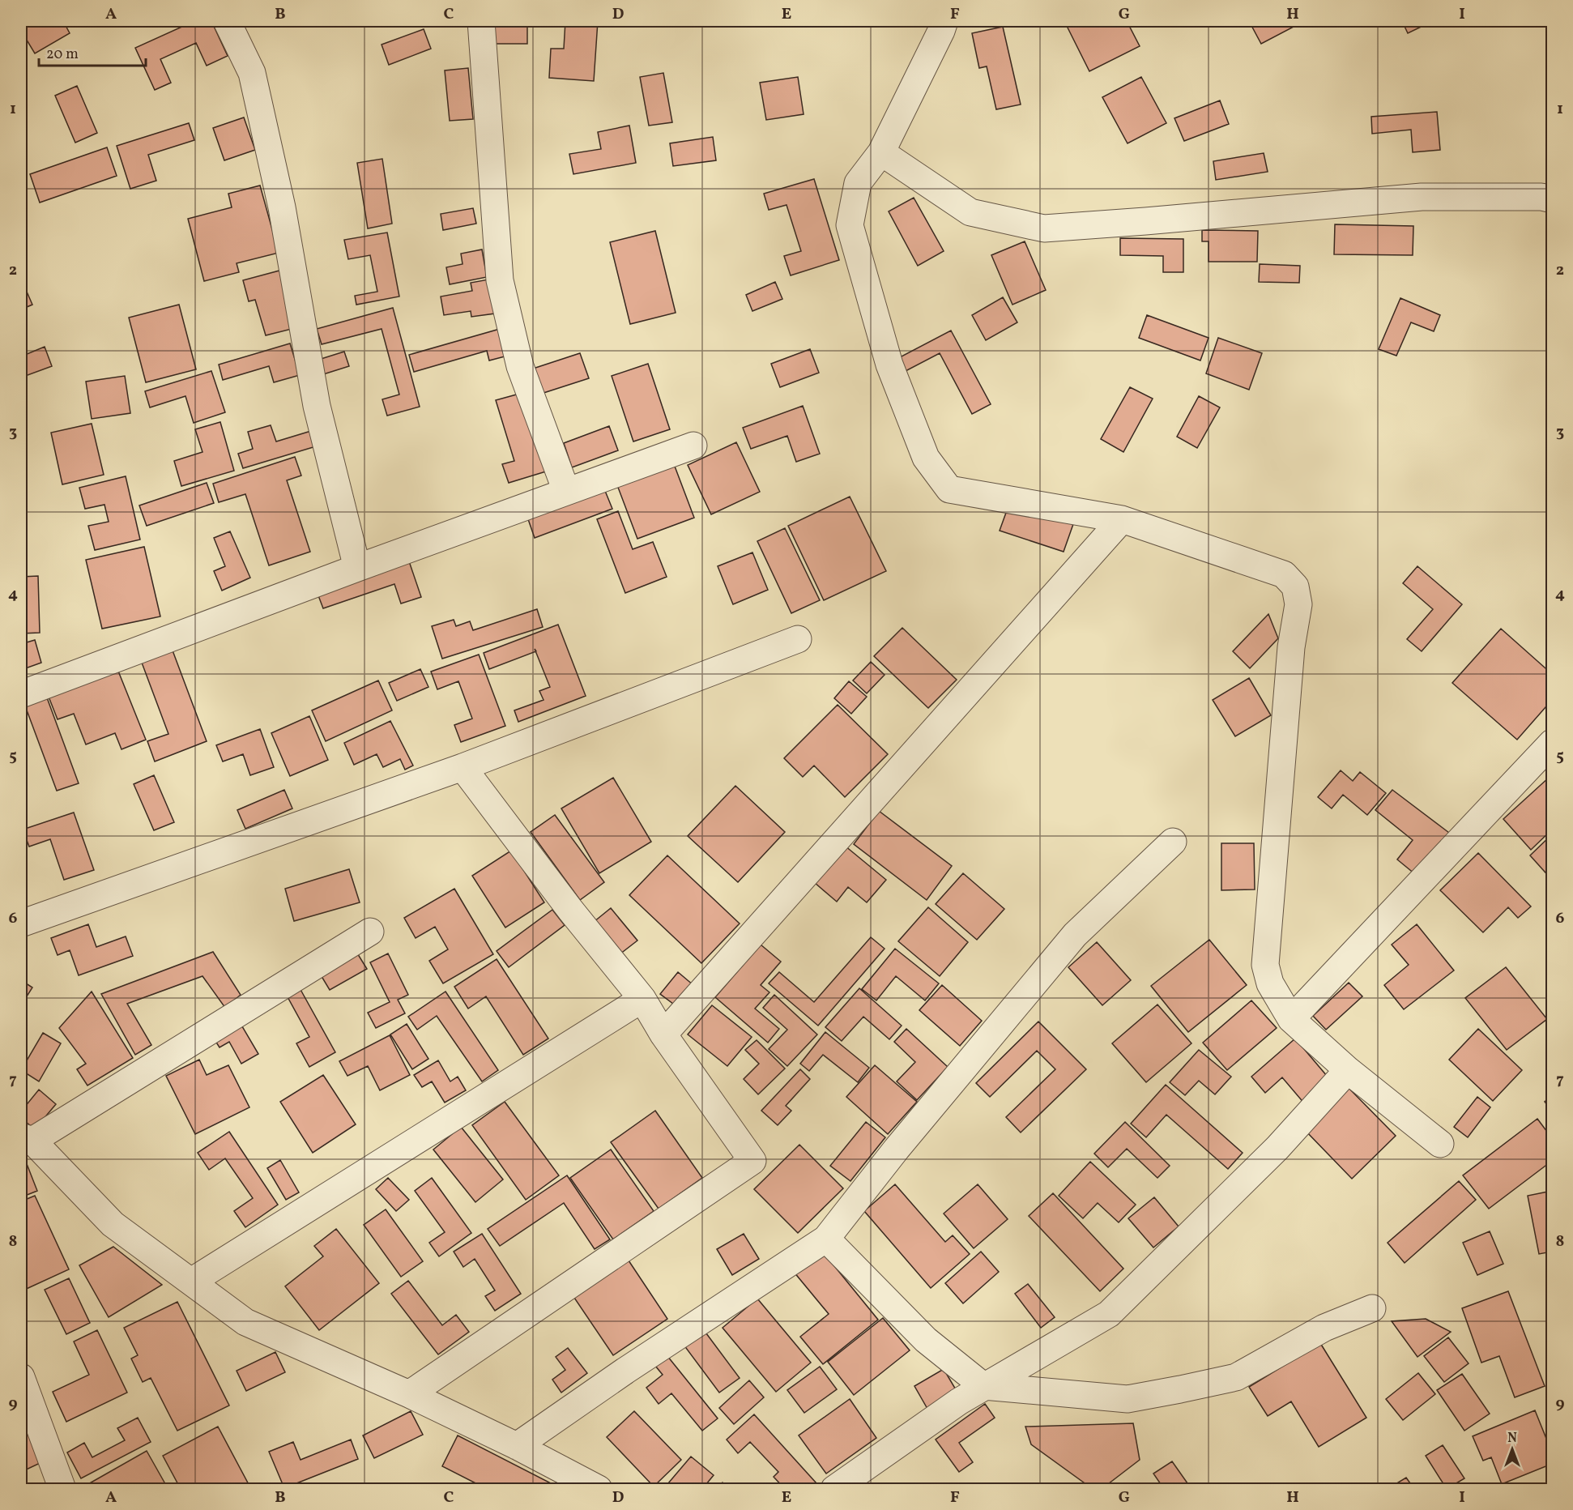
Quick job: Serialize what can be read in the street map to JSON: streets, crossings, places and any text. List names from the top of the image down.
{
  "scale_bar": "20 m",
  "north": "top",
  "grid": {
    "columns": [
      "A",
      "B",
      "C",
      "D",
      "E",
      "F",
      "G",
      "H",
      "I"
    ],
    "rows": [
      "1",
      "2",
      "3",
      "4",
      "5",
      "6",
      "7",
      "8",
      "9"
    ]
  }
}
